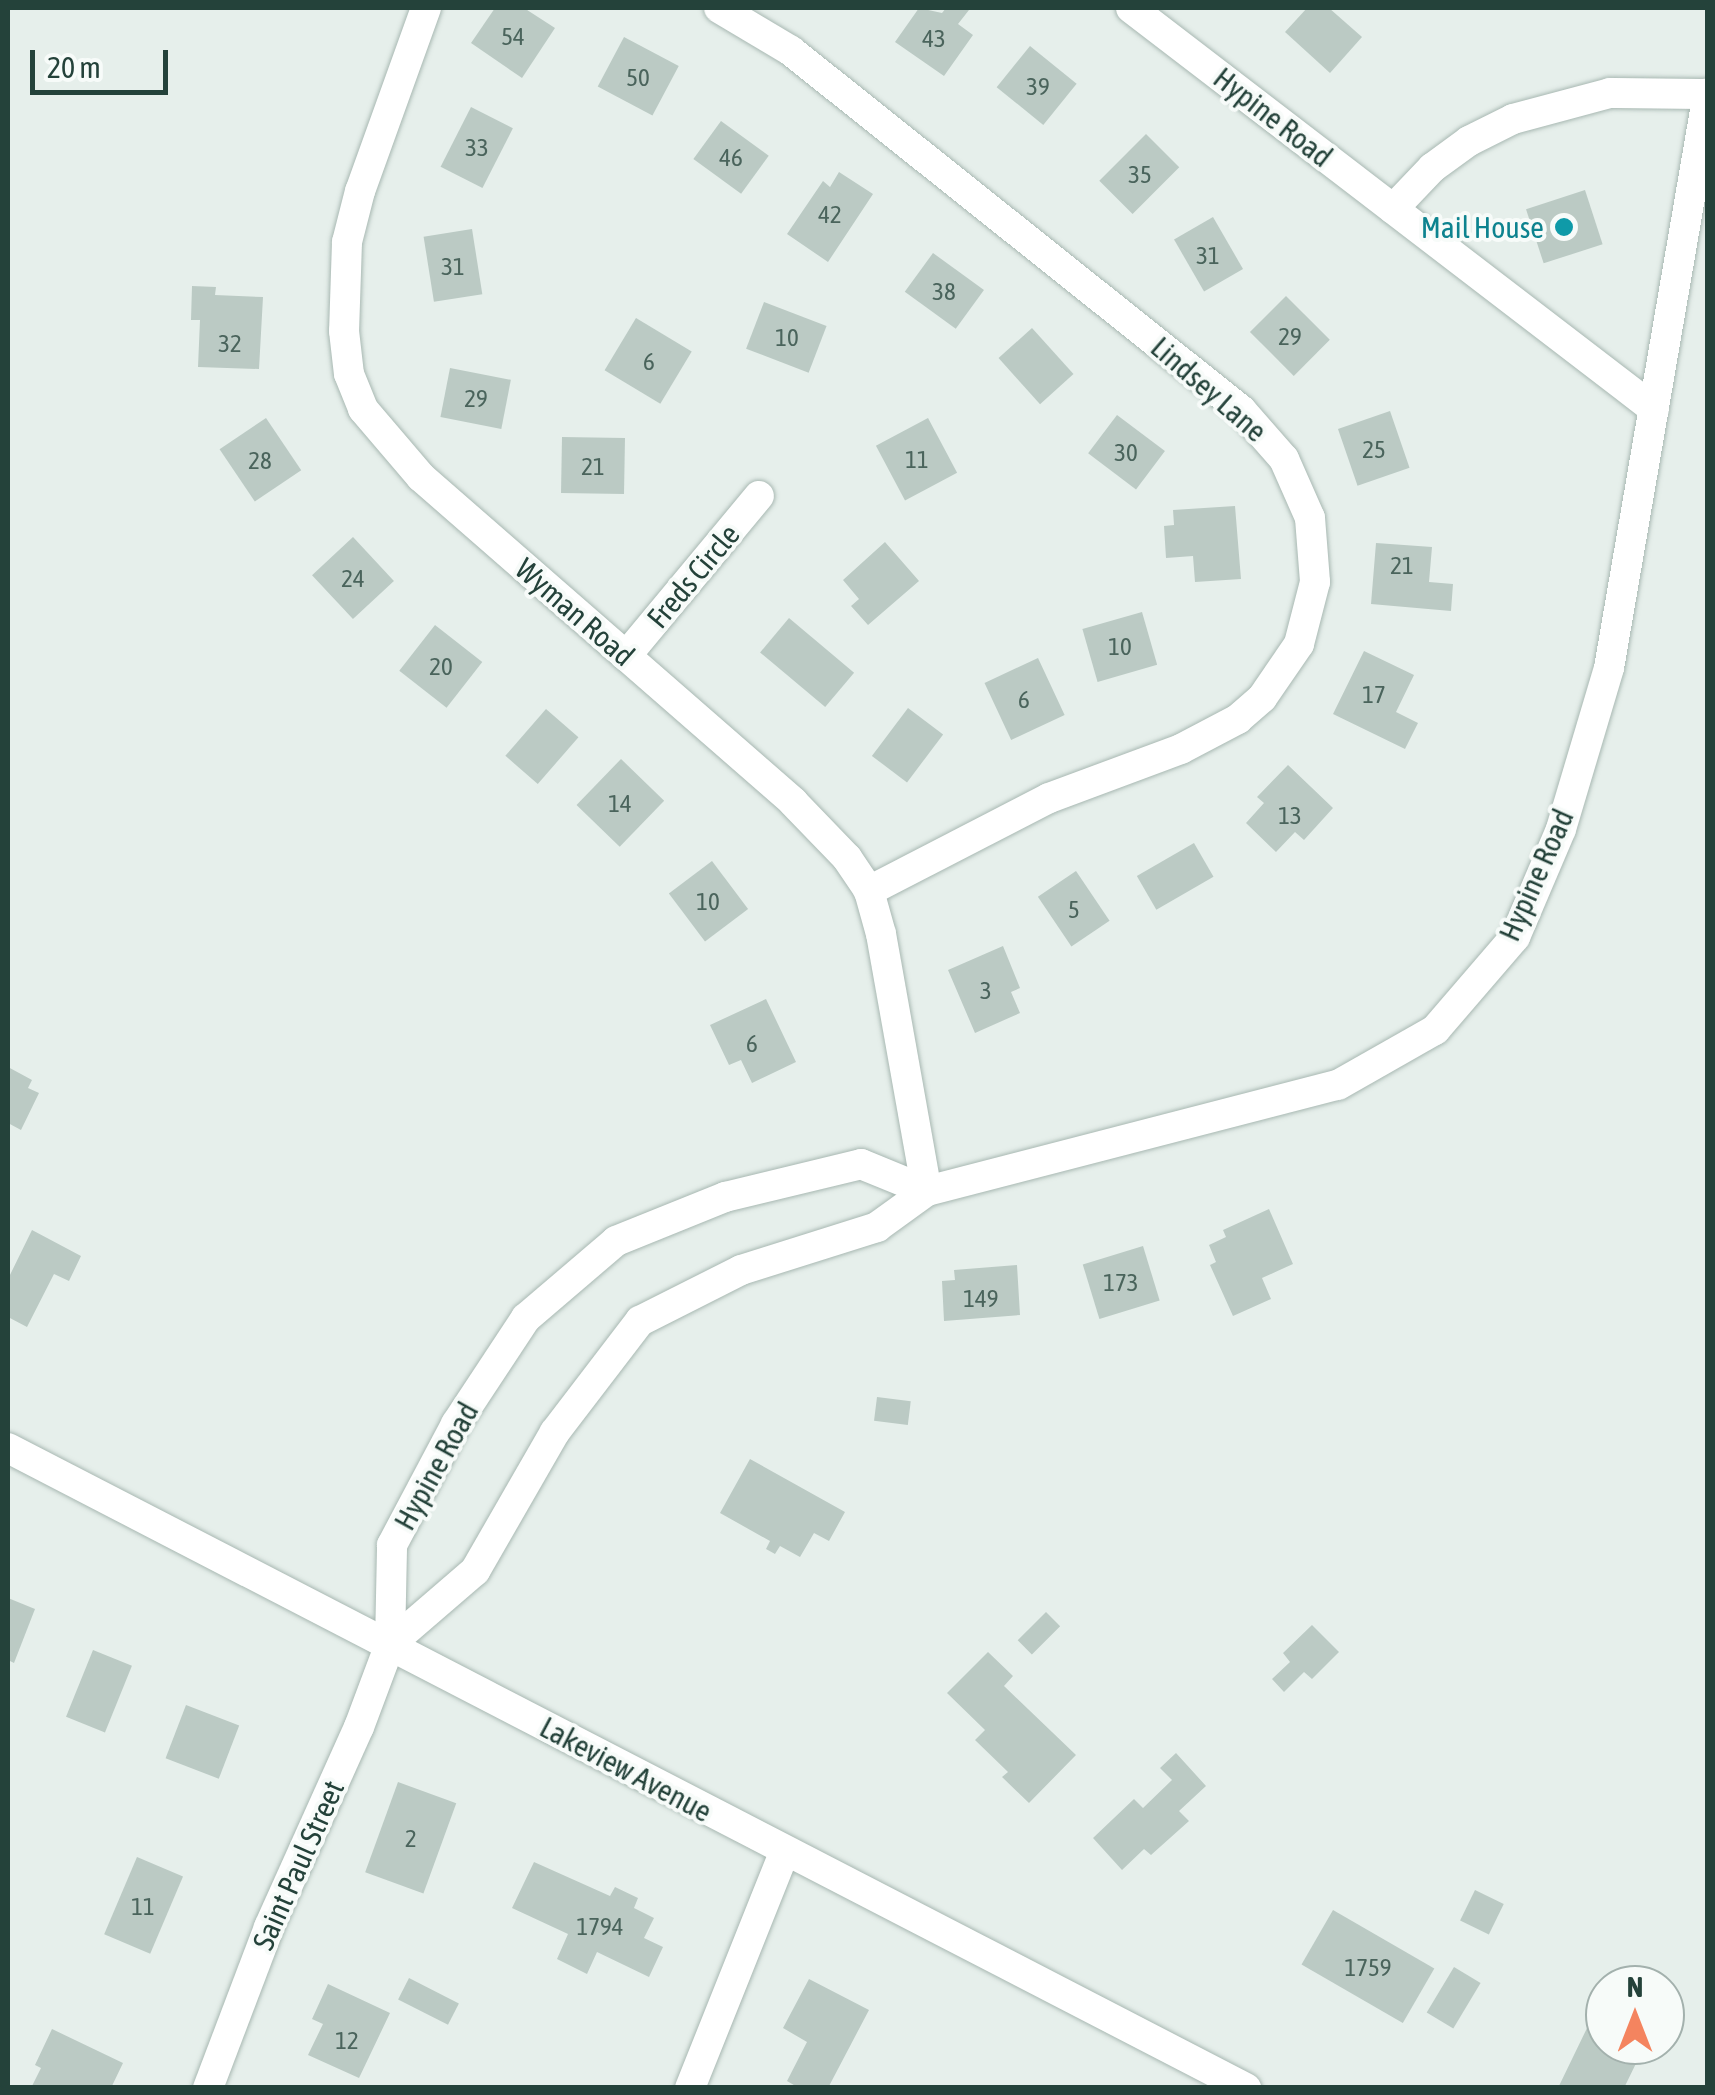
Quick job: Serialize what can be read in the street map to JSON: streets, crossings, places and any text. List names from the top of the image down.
{
  "streets": {
    "street": [
      "Hypine Road",
      "Lindsey Lane",
      "Freds Circle",
      "Wyman Road",
      "Lakeview Avenue",
      "Saint Paul Street"
    ]
  },
  "crossings": [
    ["Hypine Road", "Wyman Road"],
    ["Hypine Road", "Lakeview Avenue"],
    ["Hypine Road", "Saint Paul Street"],
    ["Lindsey Lane", "Wyman Road"],
    ["Freds Circle", "Wyman Road"],
    ["Lakeview Avenue", "Saint Paul Street"]
  ],
  "places": ["Mail House"],
  "house_numbers": [
    "54",
    "43",
    "50",
    "39",
    "33",
    "46",
    "35",
    "42",
    "31",
    "31",
    "38",
    "29",
    "10",
    "32",
    "6",
    "29",
    "25",
    "30",
    "11",
    "28",
    "21",
    "21",
    "24",
    "10",
    "20",
    "17",
    "6",
    "14",
    "13",
    "10",
    "5",
    "3",
    "6",
    "173",
    "149",
    "2",
    "11",
    "1794",
    "1759",
    "12"
  ],
  "scale_bar": "20 m",
  "north": "top"
}
